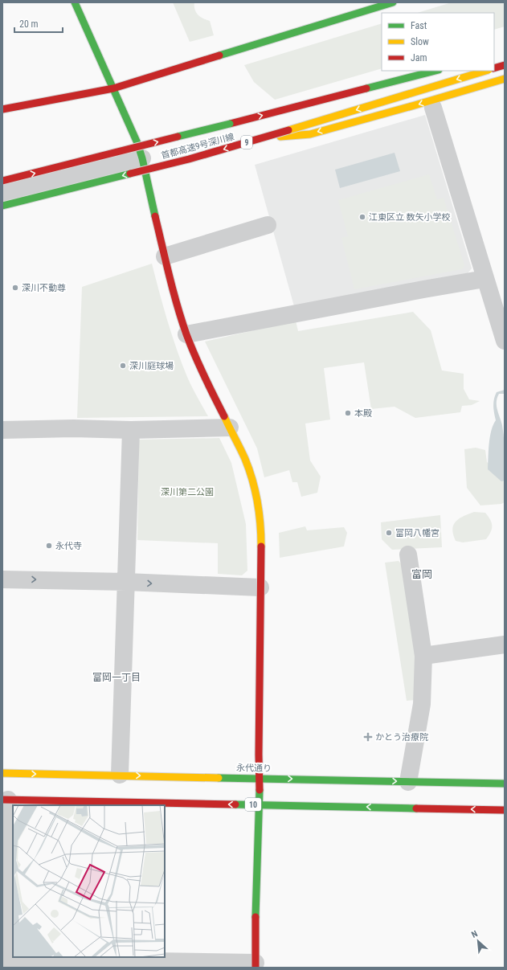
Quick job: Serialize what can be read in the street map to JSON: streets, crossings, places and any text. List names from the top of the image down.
{
  "streets": {
    "main road": [
      "9",
      "首都高速9号深川線",
      "永代通り",
      "10"
    ]
  },
  "districts": ["富岡", "富岡一丁目"],
  "parks": ["深川第二公園"],
  "places": {
    "other": [
      "江東区立 数矢小学校",
      "深川不動尊",
      "深川庭球場",
      "本殿",
      "富岡八幡宮",
      "永代寺"
    ],
    "health": ["かとう治療院"]
  },
  "legend": ["Fast", "Slow", "Jam"],
  "scale_bar": "20 m",
  "north": "top left"
}
